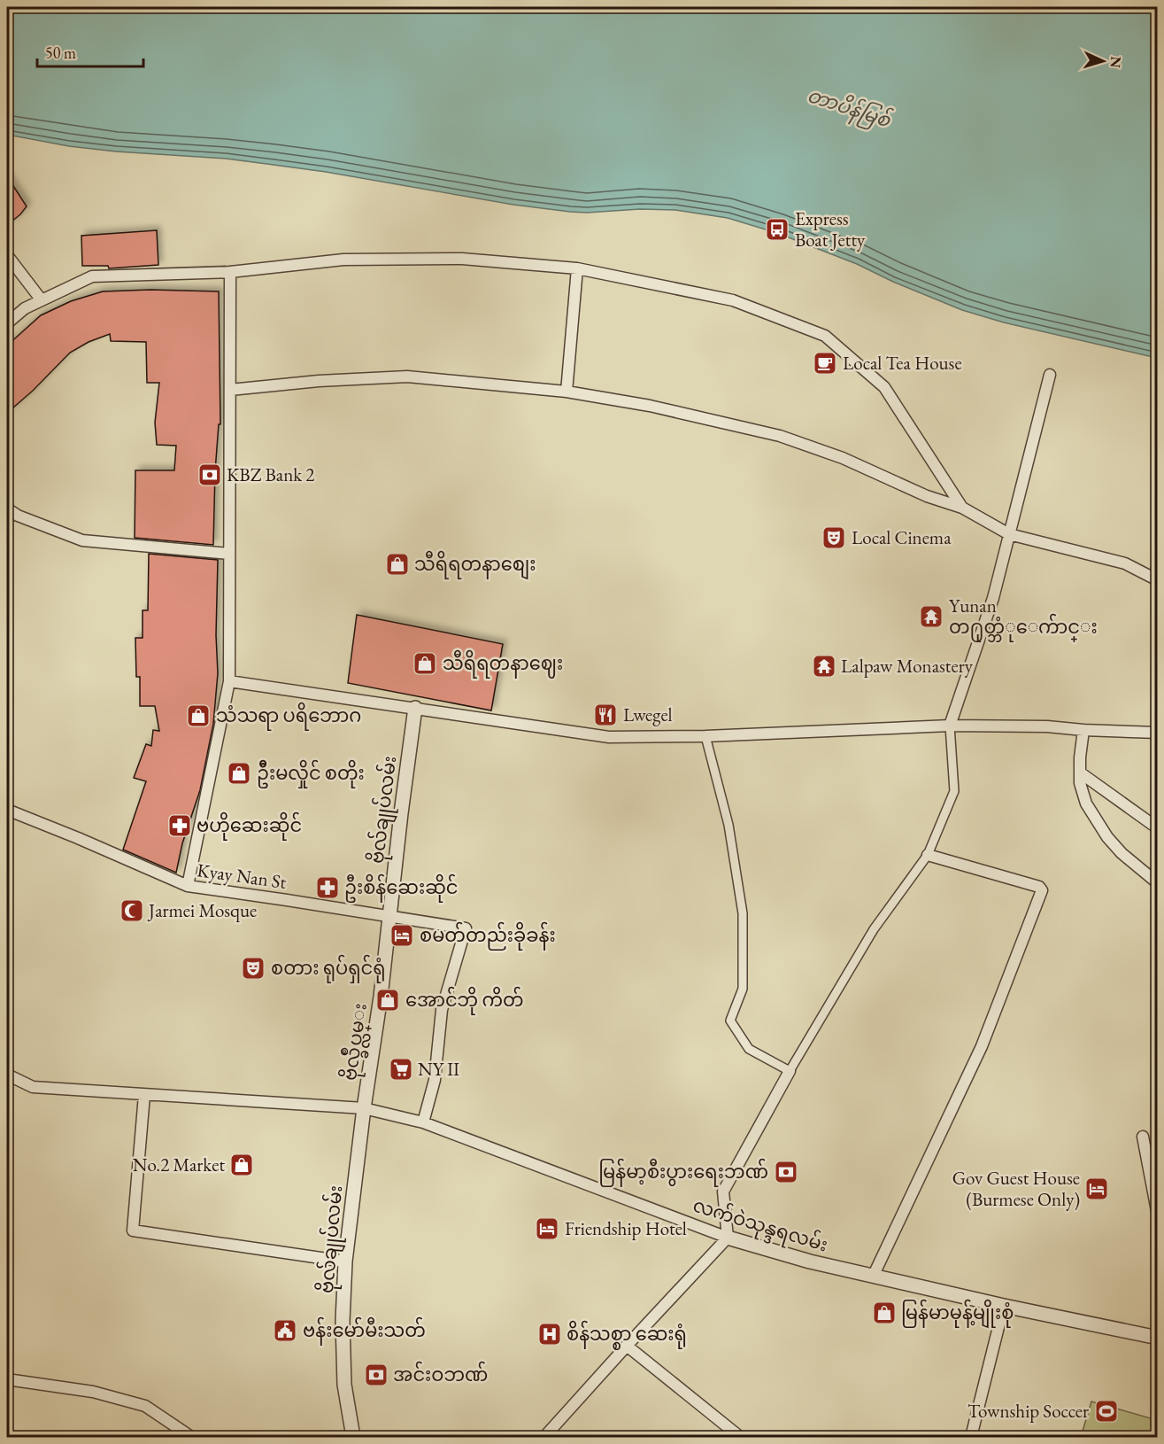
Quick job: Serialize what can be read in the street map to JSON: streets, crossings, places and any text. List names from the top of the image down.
{
  "streets": {
    "street": [
      "ဗိုလ်ချုပ်လမ်း",
      "Kyay Nan St",
      "ဗိုလ္ခ်ဳပ္လမ္း",
      "လက်ဝဲသုန္ဒရလမ်း"
    ]
  },
  "crossings": [
    ["ဗိုလ်ချုပ်လမ်း", "Kyay Nan St"],
    ["ဗိုလ်ချုပ်လမ်း", "ဗိုလ္ခ်ဳပ္လမ္း"],
    ["ဗိုလ်ချုပ်လမ်း", "လက်ဝဲသုန္ဒရလမ်း"],
    ["Kyay Nan St", "ဗိုလ္ခ်ဳပ္လမ္း"],
    ["Kyay Nan St", "လက်ဝဲသုန္ဒရလမ်း"],
    ["ဗိုလ္ခ်ဳပ္လမ္း", "လက်ဝဲသုန္ဒရလမ်း"]
  ],
  "water": ["တာပိန်မြစ်"],
  "places": {
    "bus stop": ["Express Boat Jetty"],
    "cafe": ["Local Tea House"],
    "bank": ["KBZ Bank 2", "မြန်မာ့စီးပွားရေးဘဏ်", "အင်းဝဘဏ်"],
    "theatre": ["Local Cinema", "စတား ရုပ်ရှင်ရုံ"],
    "shop": [
      "သီရိရတနာစျေး",
      "သီရိရတနာဈေး",
      "သံသရာ ပရိဘောဂ",
      "ဦီးမလှိုင် စတိုး",
      "အောင်ဘို ကိတ်",
      "No.2 Market",
      "မြန်မာမုန့်မျိုးစုံ"
    ],
    "temple": ["Yunan တ႐ုတ္ဘံုေက်ာင္း", "Lalpaw Monastery"],
    "restaurant": ["Lwegel"],
    "pharmacy": ["ဗဟိုဆေးဆိုင်", "ဦးစိန်ဆေးဆိုင်"],
    "mosque": ["Jarmei Mosque"],
    "hotel": ["စမတ်တည်းခိုခန်း", "Gov Guest House (Burmese Only)", "Friendship Hotel"],
    "supermarket": ["NY II"],
    "public building": ["ဗန်းမော်မီးသတ်"],
    "hospital": ["စိန်သစ္စာ ဆေးရုံ"],
    "sports": ["Township Soccer"]
  },
  "scale_bar": "50 m",
  "north": "right"
}
